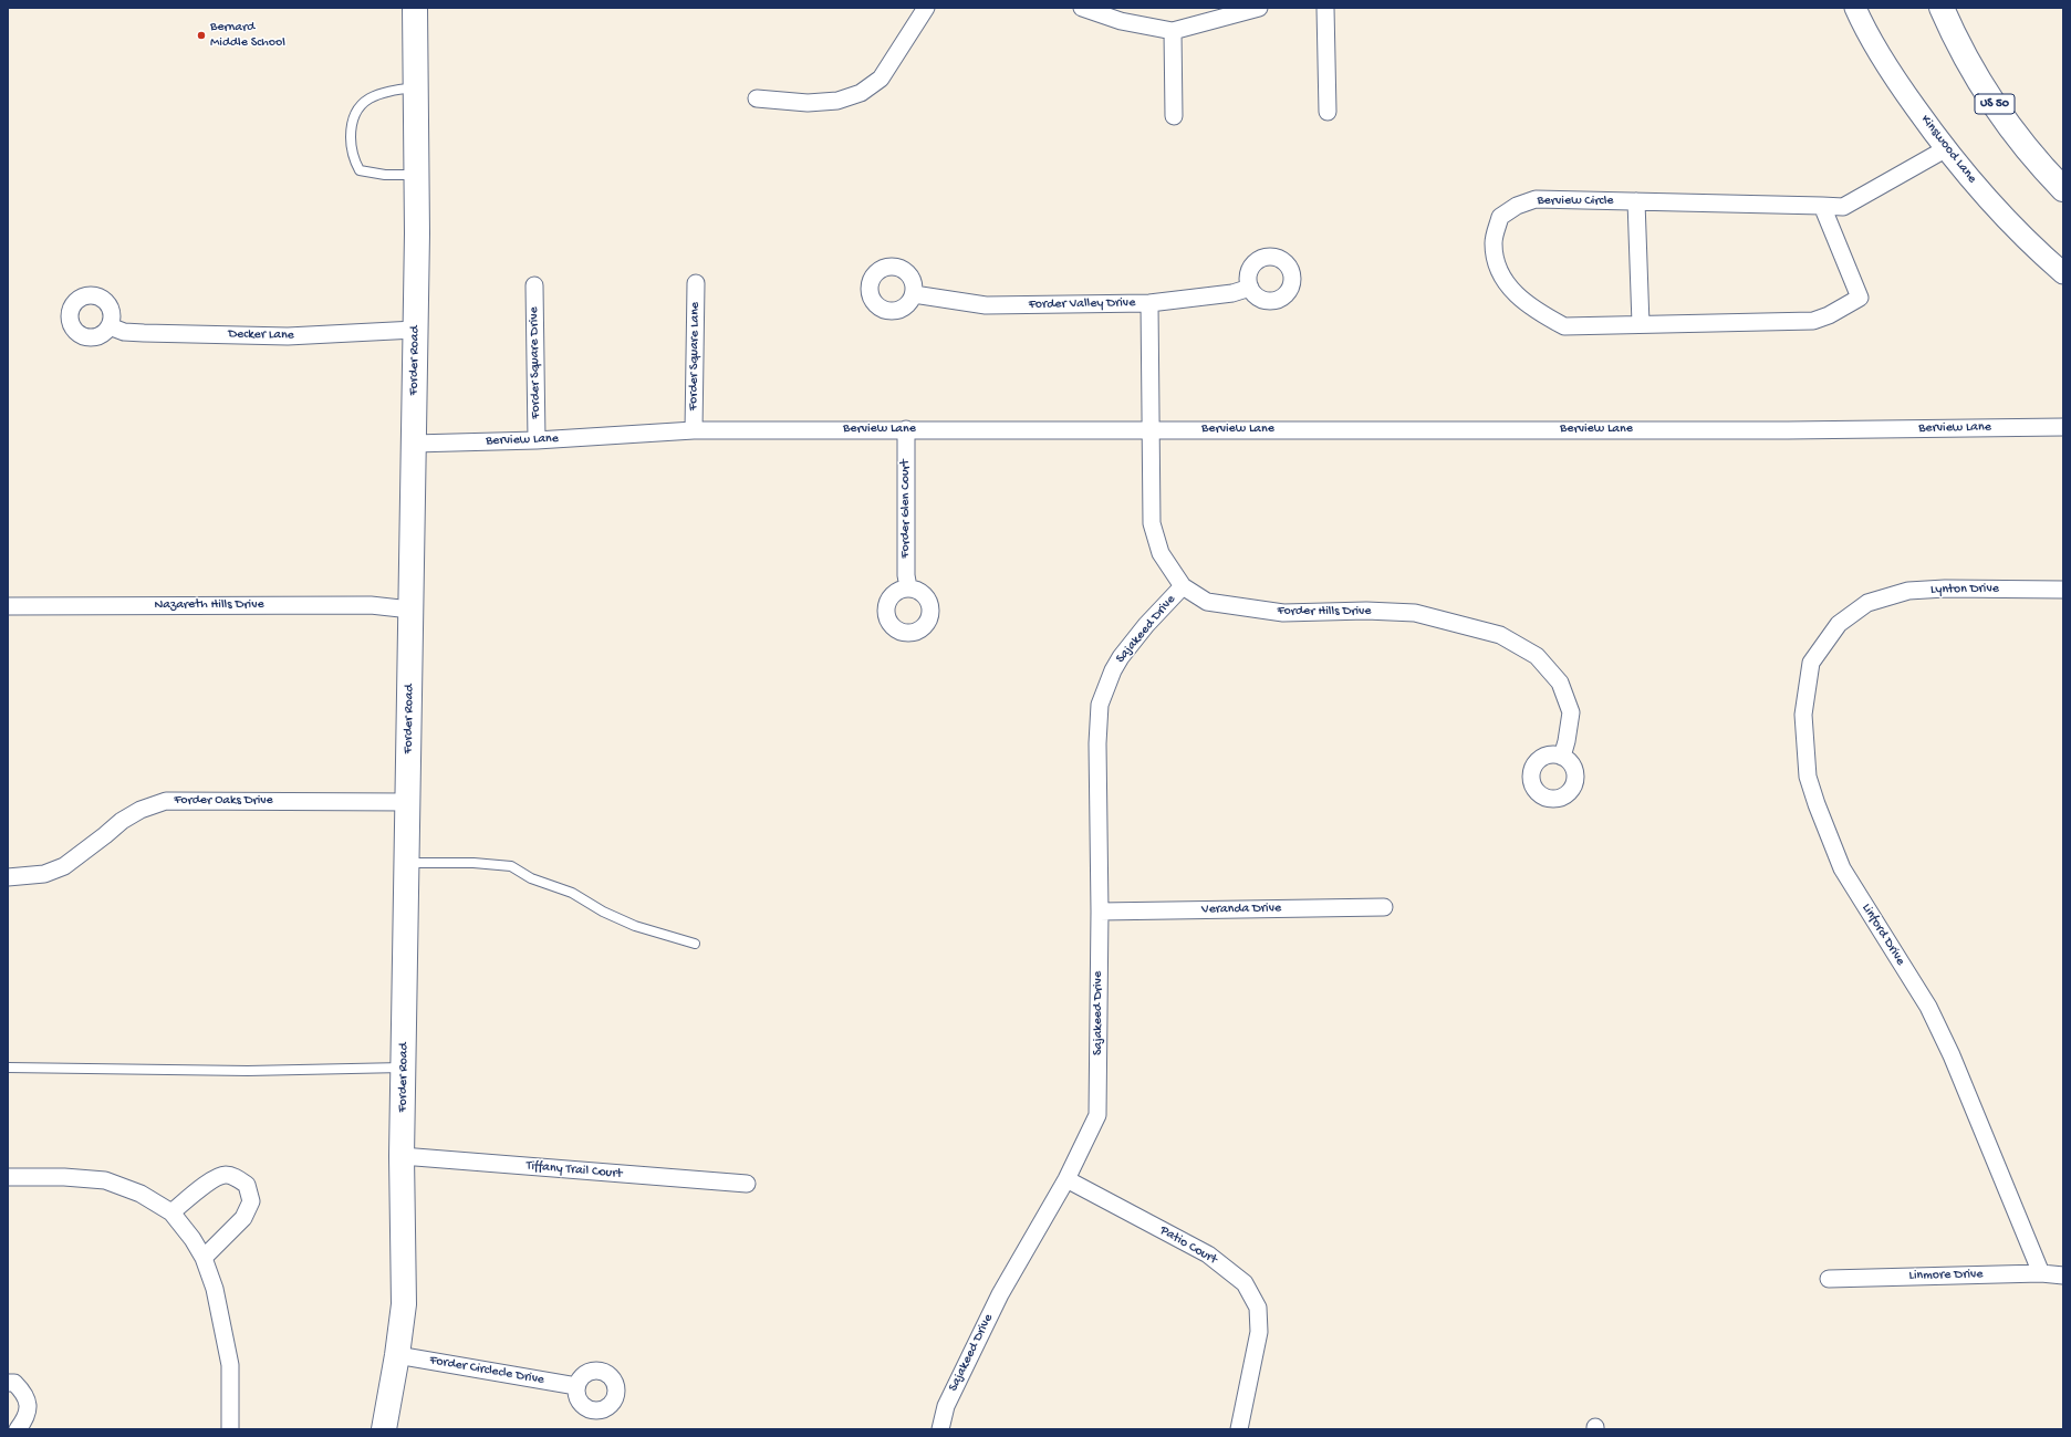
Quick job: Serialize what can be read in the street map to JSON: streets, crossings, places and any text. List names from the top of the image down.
{
  "streets": {
    "main road": ["US 50", "Forder Road"],
    "street": [
      "Kinswood Lane",
      "Berview Circle",
      "Forder Valley Drive",
      "Decker Lane",
      "Forder Square Lane",
      "Forder Square Drive",
      "Berview Lane",
      "Forder Glen Court",
      "Lynton Drive",
      "Nazareth Hills Drive",
      "Forder Hills Drive",
      "Sajakeed Drive",
      "Forder Oaks Drive",
      "Veranda Drive",
      "Linford Drive",
      "Tiffany Trail Court",
      "Patio Court",
      "Linmore Drive",
      "Forder Circlecle Drive"
    ]
  },
  "crossings": [
    ["Kinswood Lane", "Berview Circle"],
    ["Forder Valley Drive", "Forder Hills Drive"],
    ["Decker Lane", "Forder Road"],
    ["Forder Square Lane", "Berview Lane"],
    ["Forder Road", "Berview Lane"],
    ["Forder Road", "Nazareth Hills Drive"],
    ["Forder Road", "Forder Oaks Drive"],
    ["Forder Road", "Tiffany Trail Court"],
    ["Forder Road", "Forder Circlecle Drive"],
    ["Forder Square Drive", "Berview Lane"],
    ["Berview Lane", "Forder Glen Court"],
    ["Berview Lane", "Forder Hills Drive"],
    ["Lynton Drive", "Linford Drive"],
    ["Forder Hills Drive", "Sajakeed Drive"],
    ["Sajakeed Drive", "Veranda Drive"],
    ["Sajakeed Drive", "Patio Court"],
    ["Linford Drive", "Linmore Drive"]
  ],
  "places": ["Bernard Middle School"]
}
